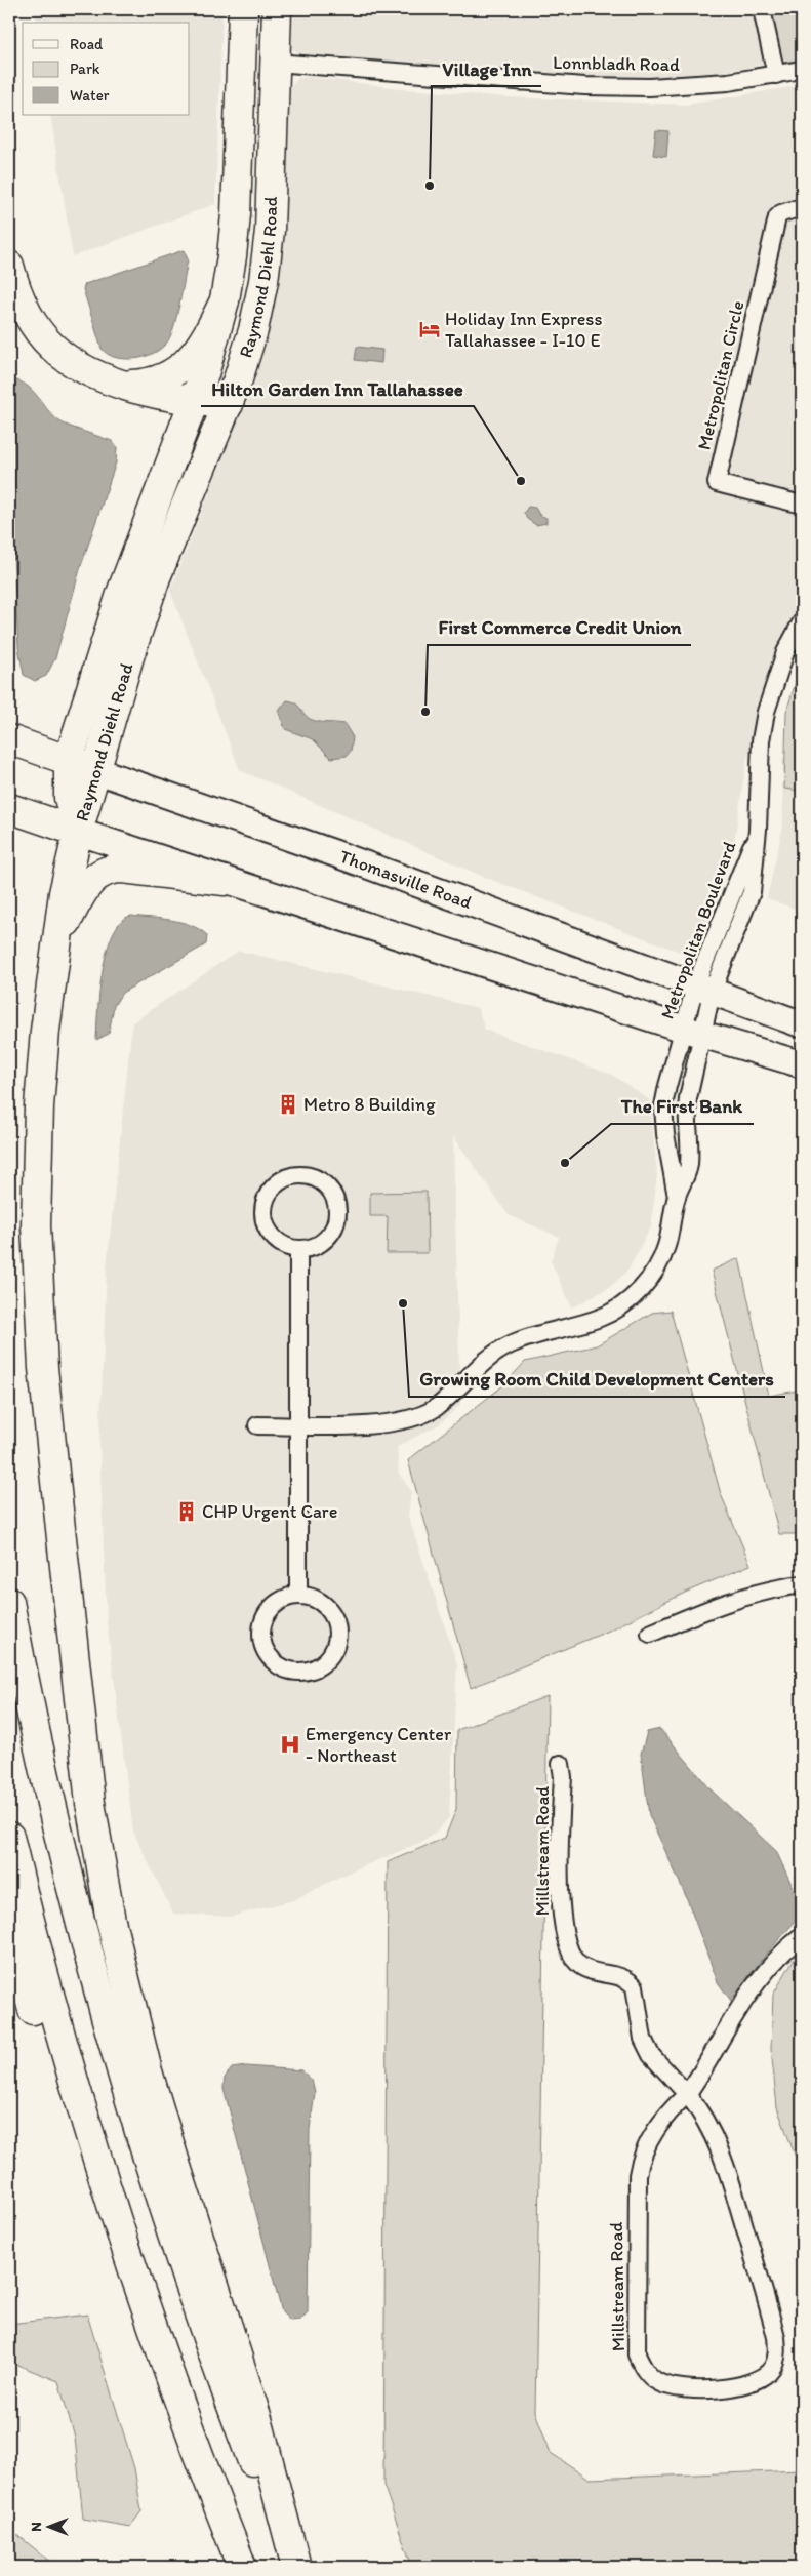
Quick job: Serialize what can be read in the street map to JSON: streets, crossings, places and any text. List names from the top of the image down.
{
  "streets": {
    "highway": ["Raymond Diehl Road", "Thomasville Road"],
    "street": [
      "Lonnbladh Road",
      "Metropolitan Circle",
      "Metropolitan Boulevard",
      "Millstream Road"
    ]
  },
  "crossings": [
    ["Lonnbladh Road", "Raymond Diehl Road"],
    ["Raymond Diehl Road", "Thomasville Road"],
    ["Thomasville Road", "Metropolitan Boulevard"]
  ],
  "places": {
    "other": [
      "Village Inn",
      "Hilton Garden Inn Tallahassee",
      "First Commerce Credit Union",
      "The First Bank",
      "Growing Room Child Development Centers"
    ],
    "hotel": ["Holiday Inn Express Tallahassee - I-10 E"],
    "building": ["Metro 8 Building", "CHP Urgent Care"],
    "hospital": ["Emergency Center - Northeast"]
  },
  "legend": ["Road", "Park", "Water"],
  "north": "left"
}
